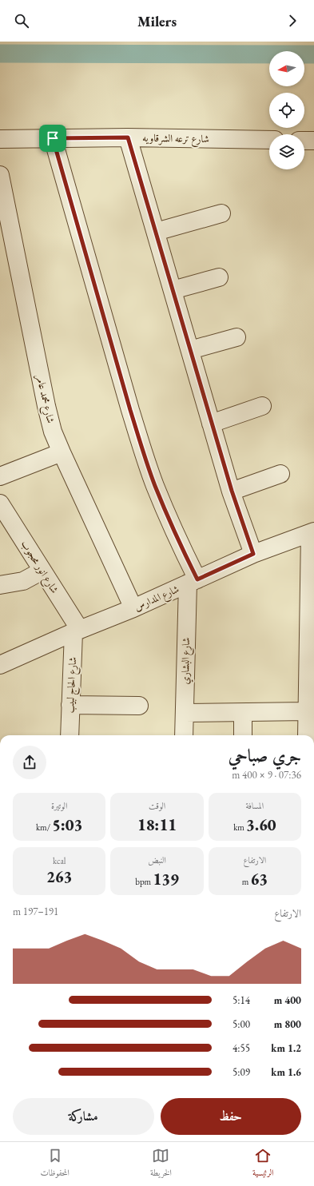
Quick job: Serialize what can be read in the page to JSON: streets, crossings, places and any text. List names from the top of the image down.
{
  "streets": {
    "street": [
      "شارع ترعه الشرقاويه",
      "شارع محمد عامر",
      "شارع انور محجوب",
      "شارع المدارس",
      "شارع البشاري",
      "شارع الحاج لبيب"
    ]
  },
  "crossings": [
    ["شارع محمد عامر", "شارع المدارس"],
    ["شارع انور محجوب", "شارع المدارس"],
    ["شارع انور محجوب", "شارع الحاج لبيب"],
    ["شارع المدارس", "شارع البشاري"],
    ["شارع المدارس", "شارع الحاج لبيب"]
  ],
  "north": "left",
  "page": {
    "header": "Milers",
    "heading": ["جري صباحي", "07:36 · 9 × 400 m"],
    "stats": [
      ["المسافة", "3.60 km"],
      ["الوقت", "18:11"],
      ["الوتيرة", "5:03 /km"],
      ["الارتفاع", "63 m"],
      ["النبض", "139 bpm"],
      ["kcal", "263"]
    ],
    "chart": ["الارتفاع", "191–197 m"],
    "list": [
      {
        "name": "400 m",
        "note": "5:14"
      },
      {
        "name": "800 m",
        "note": "5:00"
      },
      {
        "name": "1.2 km",
        "note": "4:55"
      },
      {
        "name": "1.6 km",
        "note": "5:09"
      }
    ],
    "buttons": ["حفظ", "مشاركة"],
    "tabs": ["الرئيسية", "الخريطة", "المحفوظات"]
  }
}
